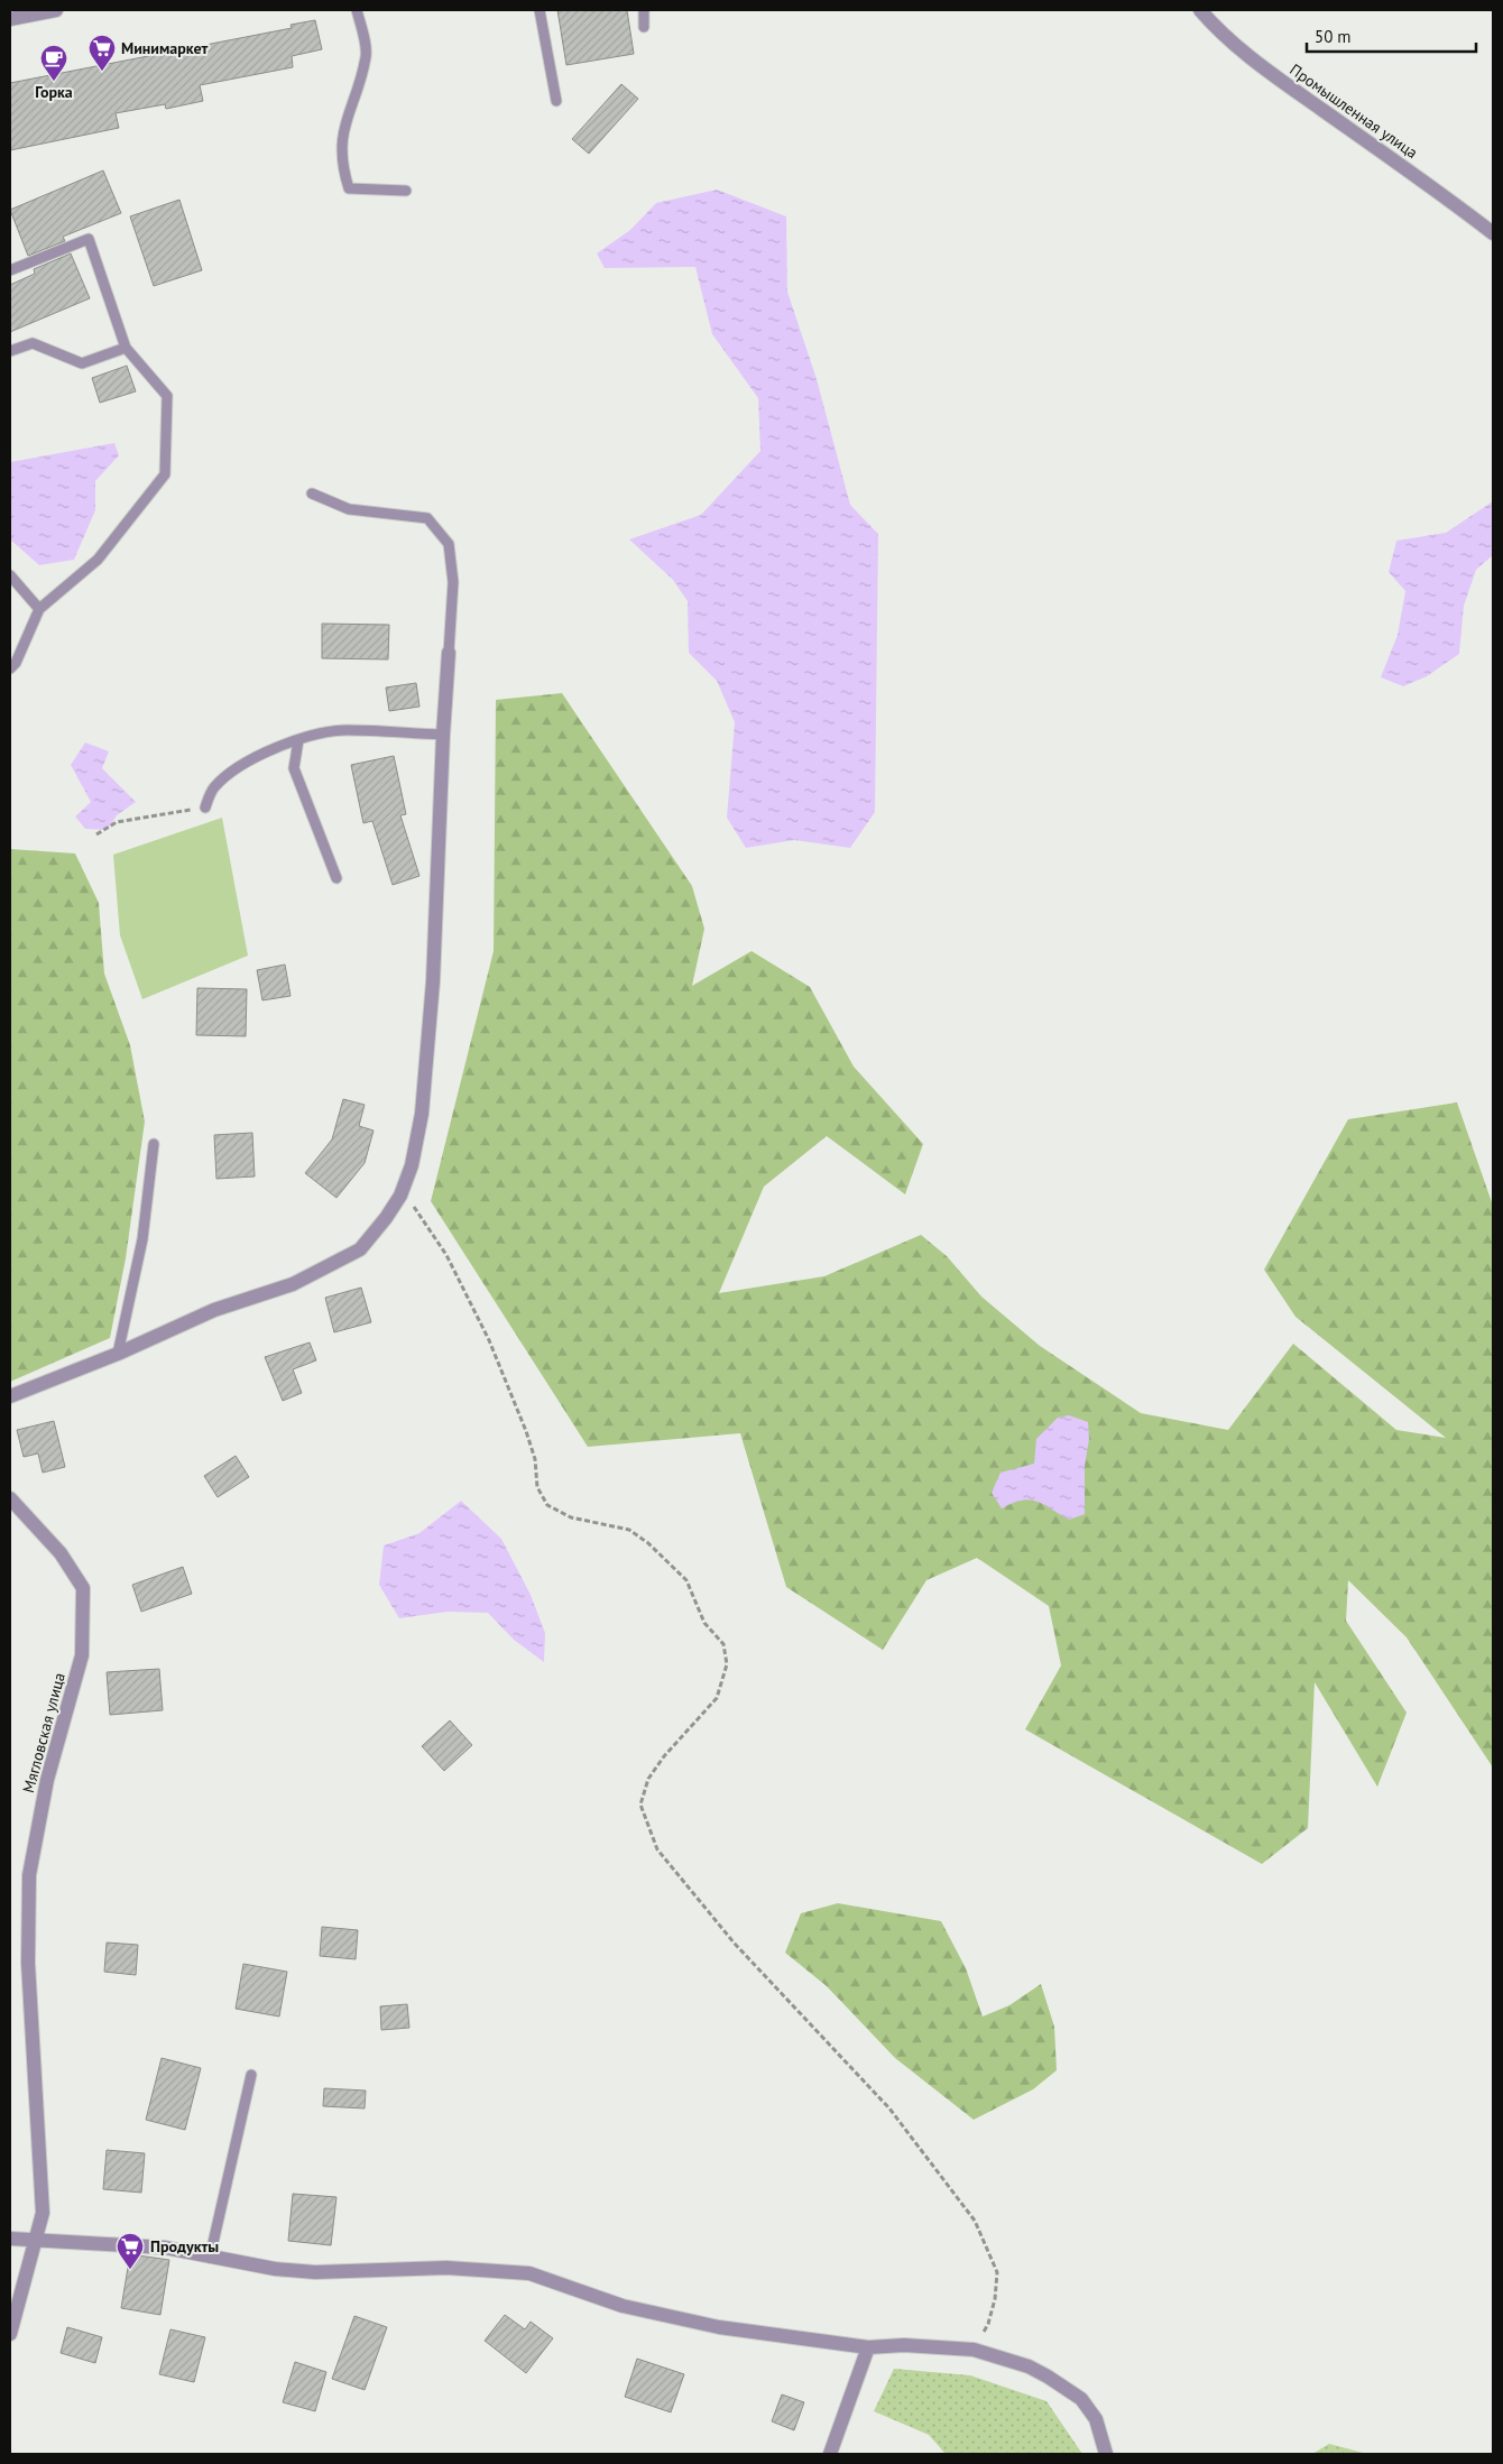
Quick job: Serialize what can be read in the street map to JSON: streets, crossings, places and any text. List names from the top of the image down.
{
  "streets": {
    "street": ["Промышленная улица", "Мягловская улица"]
  },
  "places": {
    "supermarket": ["Минимаркет", "Продукты"],
    "cafe": ["Горка"]
  },
  "scale_bar": "50 m"
}
